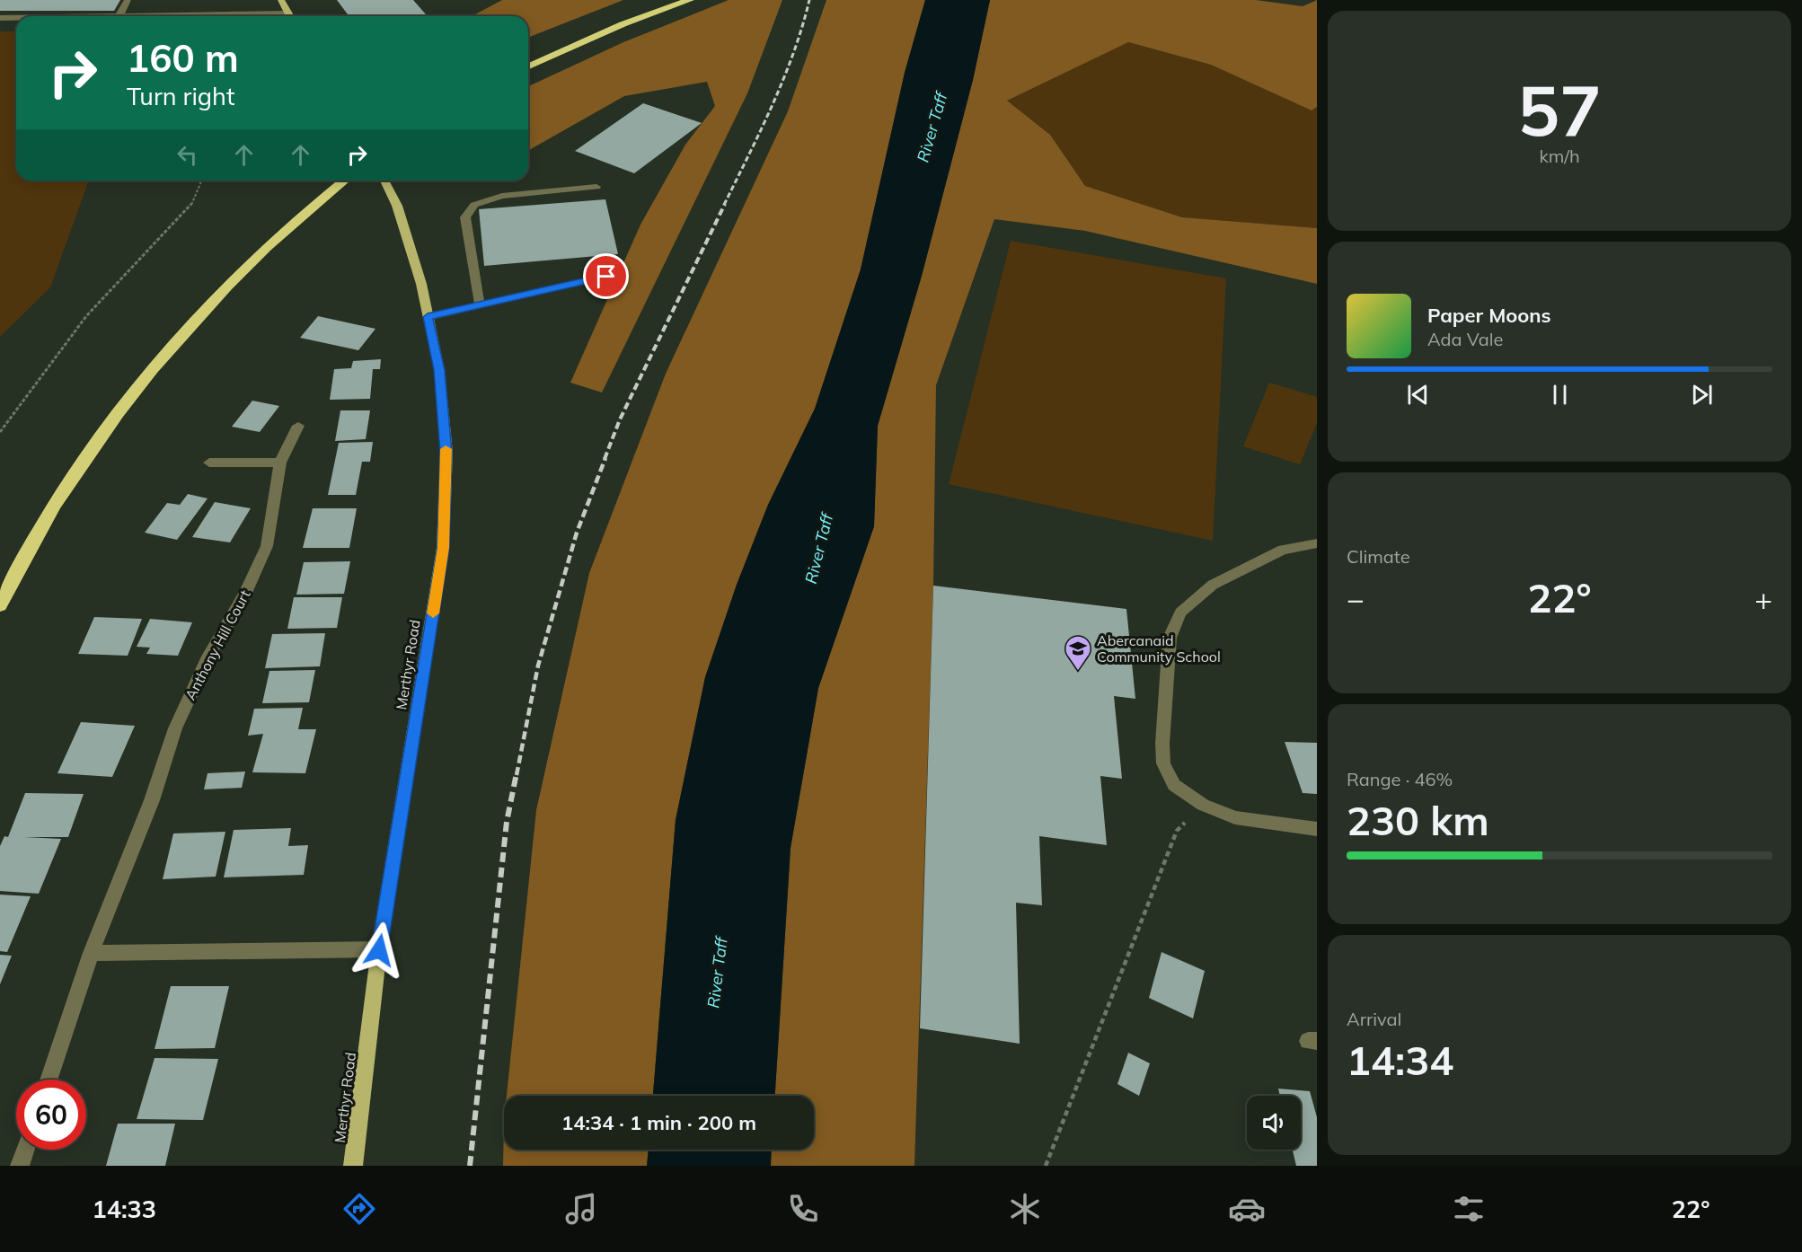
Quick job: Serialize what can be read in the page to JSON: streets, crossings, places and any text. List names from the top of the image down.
{
  "streets": {
    "main road": ["Merthyr Road"],
    "street": ["Anthony Hill Court"]
  },
  "water": ["River Taff"],
  "places": {
    "school or university": ["Abercanaid Community School"]
  },
  "page": {
    "tile": [
      ["57", "km/h"],
      "Climate",
      ["Range · 46%", "230 km"],
      ["Arrival", "14:34"]
    ],
    "turn": ["160 m", "Turn right"],
    "song": ["Paper Moons", "Ada Vale"],
    "heat": ["−", "22°", "+"],
    "limit": "60",
    "trip": "14:34 · 1 min · 200 m",
    "tabs": ["14:33", "22°"]
  }
}
